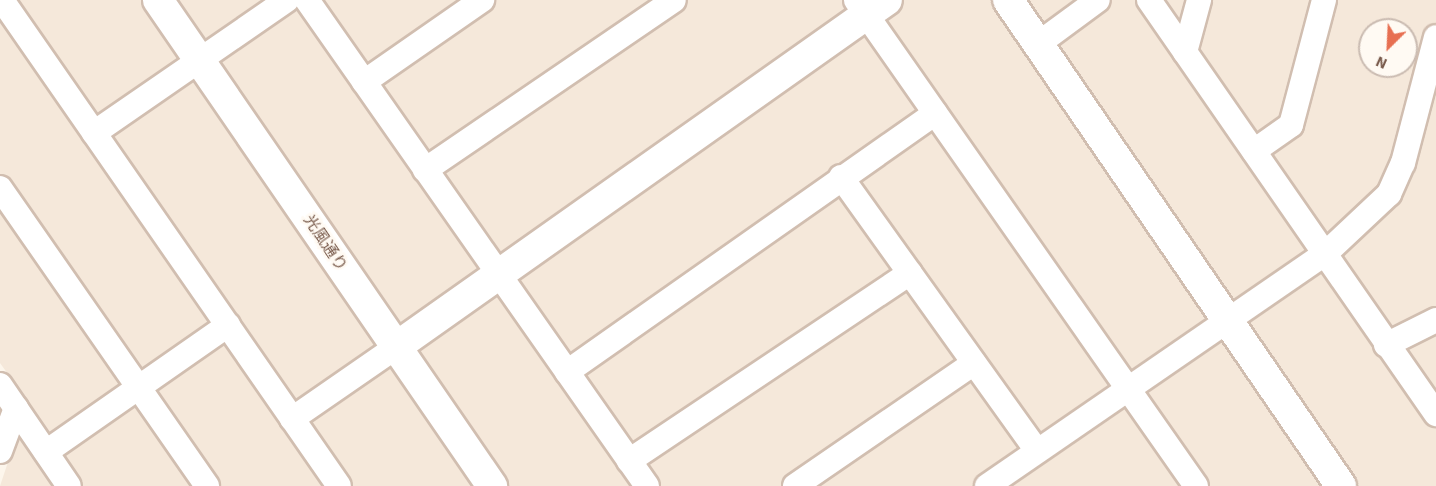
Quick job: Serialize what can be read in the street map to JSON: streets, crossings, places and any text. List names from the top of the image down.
{
  "streets": {
    "street": ["光風通り"]
  },
  "north": "bottom left"
}
